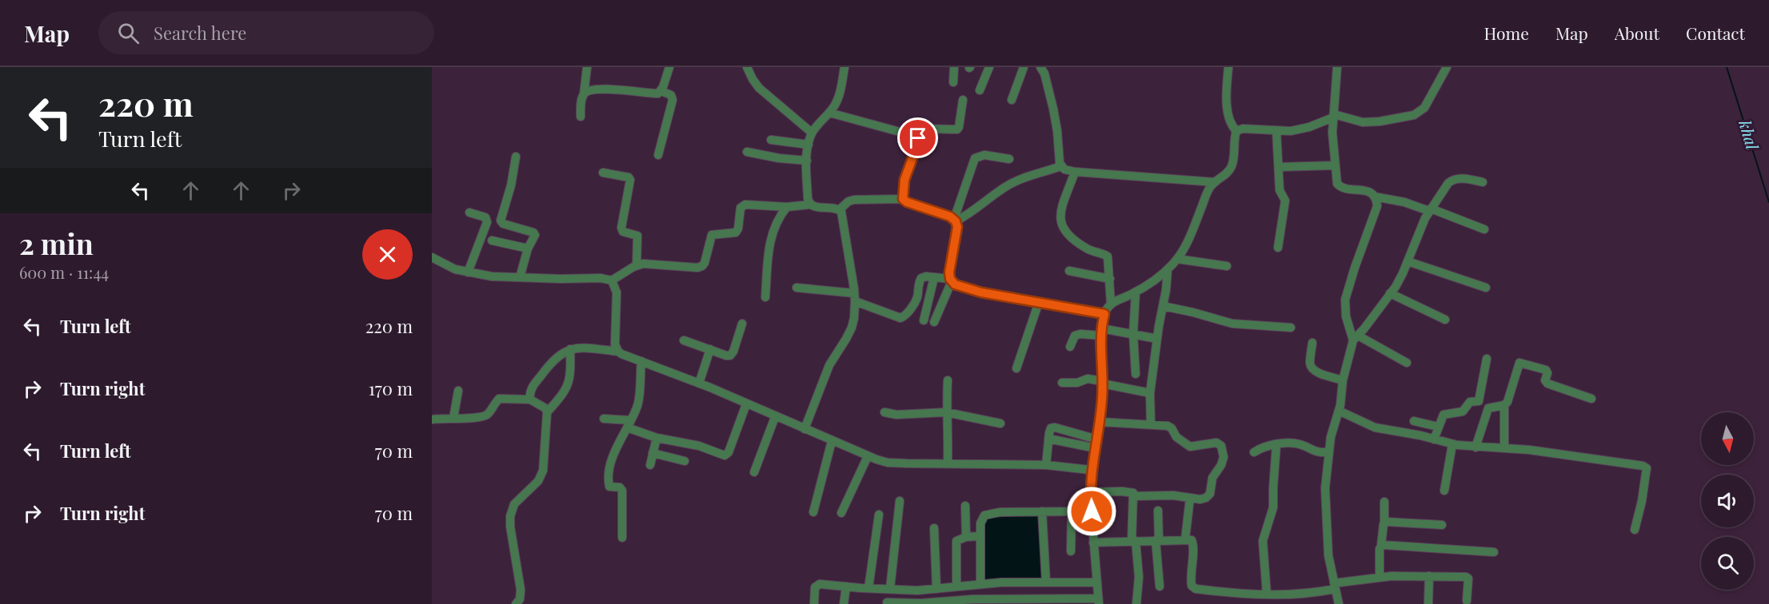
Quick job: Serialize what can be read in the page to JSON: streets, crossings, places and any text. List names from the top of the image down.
{
  "water": ["khal"],
  "north": "bottom",
  "page": {
    "header": "Map",
    "search": "Search here",
    "nav": [
      "Home",
      "Map",
      "About",
      "Contact"
    ],
    "turn": ["220 m", "Turn left"],
    "heading": ["2 min", "600 m · 11:44"],
    "list": [
      {
        "name": "Turn left",
        "value": "220 m"
      },
      {
        "name": "Turn right",
        "value": "170 m"
      },
      {
        "name": "Turn left",
        "value": "70 m"
      },
      {
        "name": "Turn right",
        "value": "70 m"
      }
    ]
  }
}
